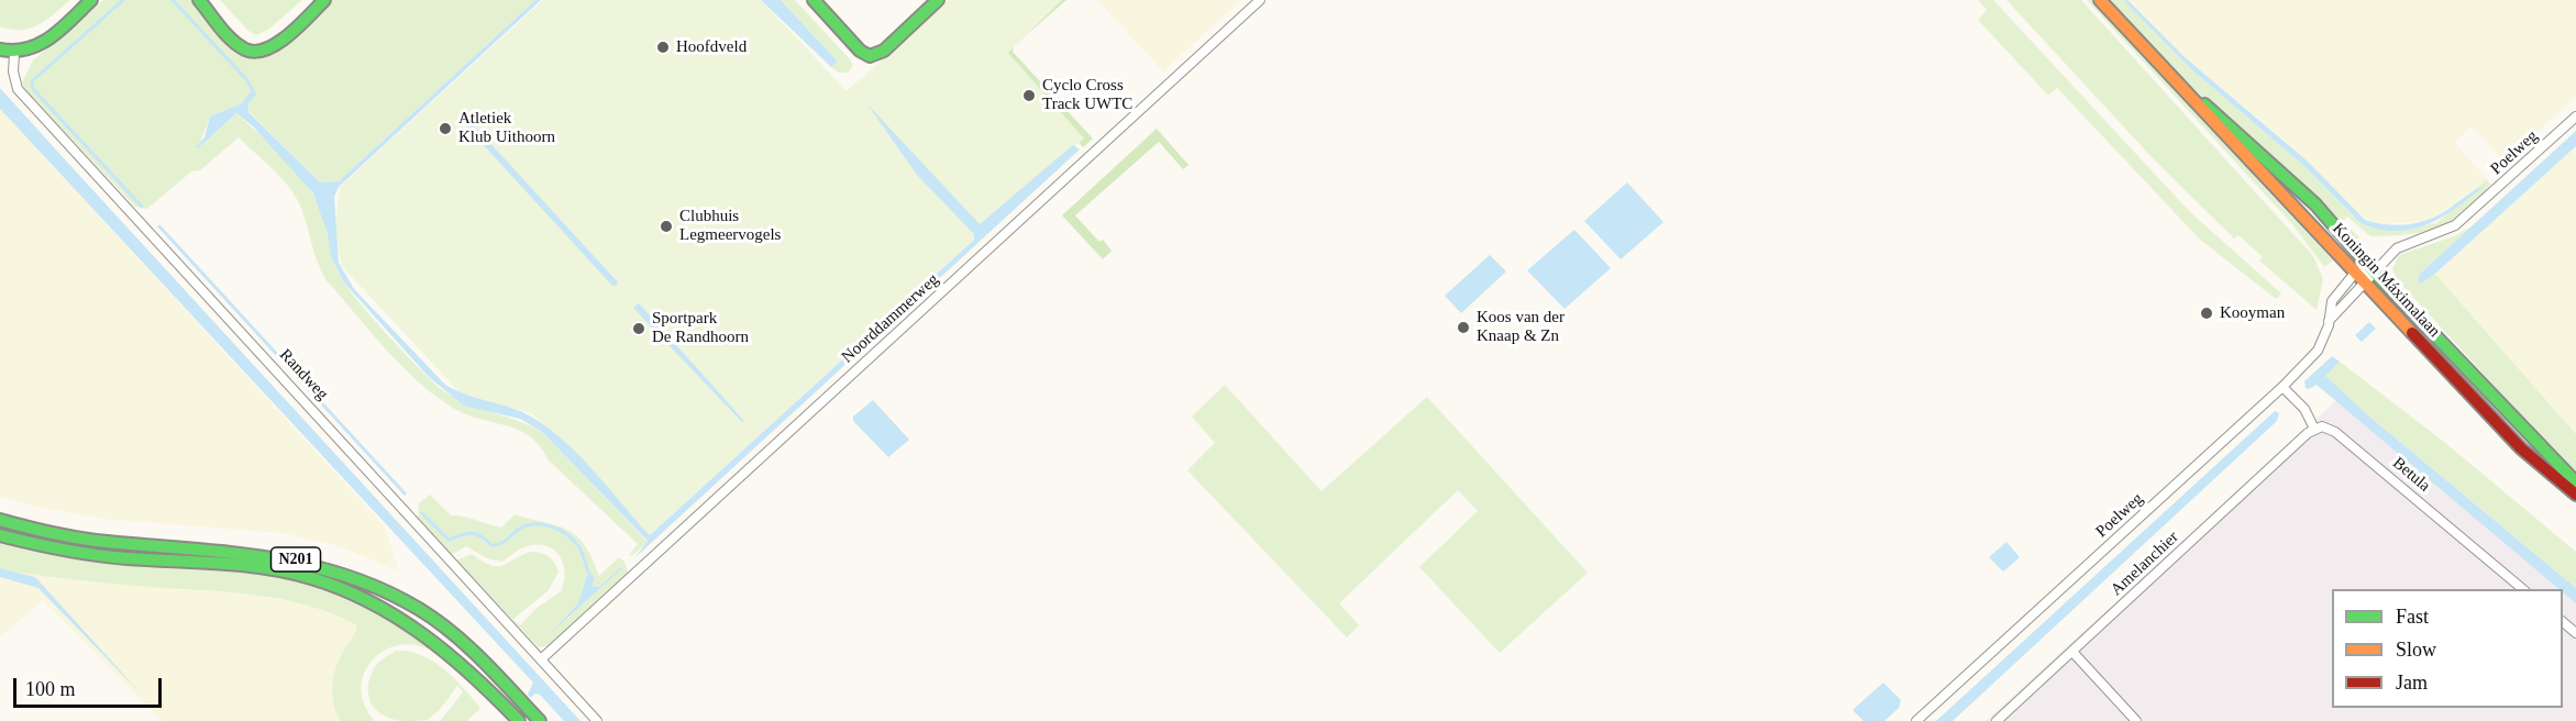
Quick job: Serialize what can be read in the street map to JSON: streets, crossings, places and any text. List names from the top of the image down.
{
  "streets": {
    "main road": ["Koningin Máximalaan", "N201"],
    "street": [
      "Poelweg",
      "Noorddammerweg",
      "Randweg",
      "Betula",
      "Amelanchier"
    ]
  },
  "crossings": [
    ["Poelweg", "Koningin Máximalaan"],
    ["Noorddammerweg", "Randweg"],
    ["Betula", "Amelanchier"]
  ],
  "places": [
    "Hoofdveld",
    "Cyclo Cross Track UWTC",
    "Atletiek Klub Uithoorn",
    "Clubhuis Legmeervogels",
    "Kooyman",
    "Koos van der Knaap & Zn",
    "Sportpark De Randhoorn"
  ],
  "legend": ["Fast", "Slow", "Jam"],
  "scale_bar": "100 m"
}
